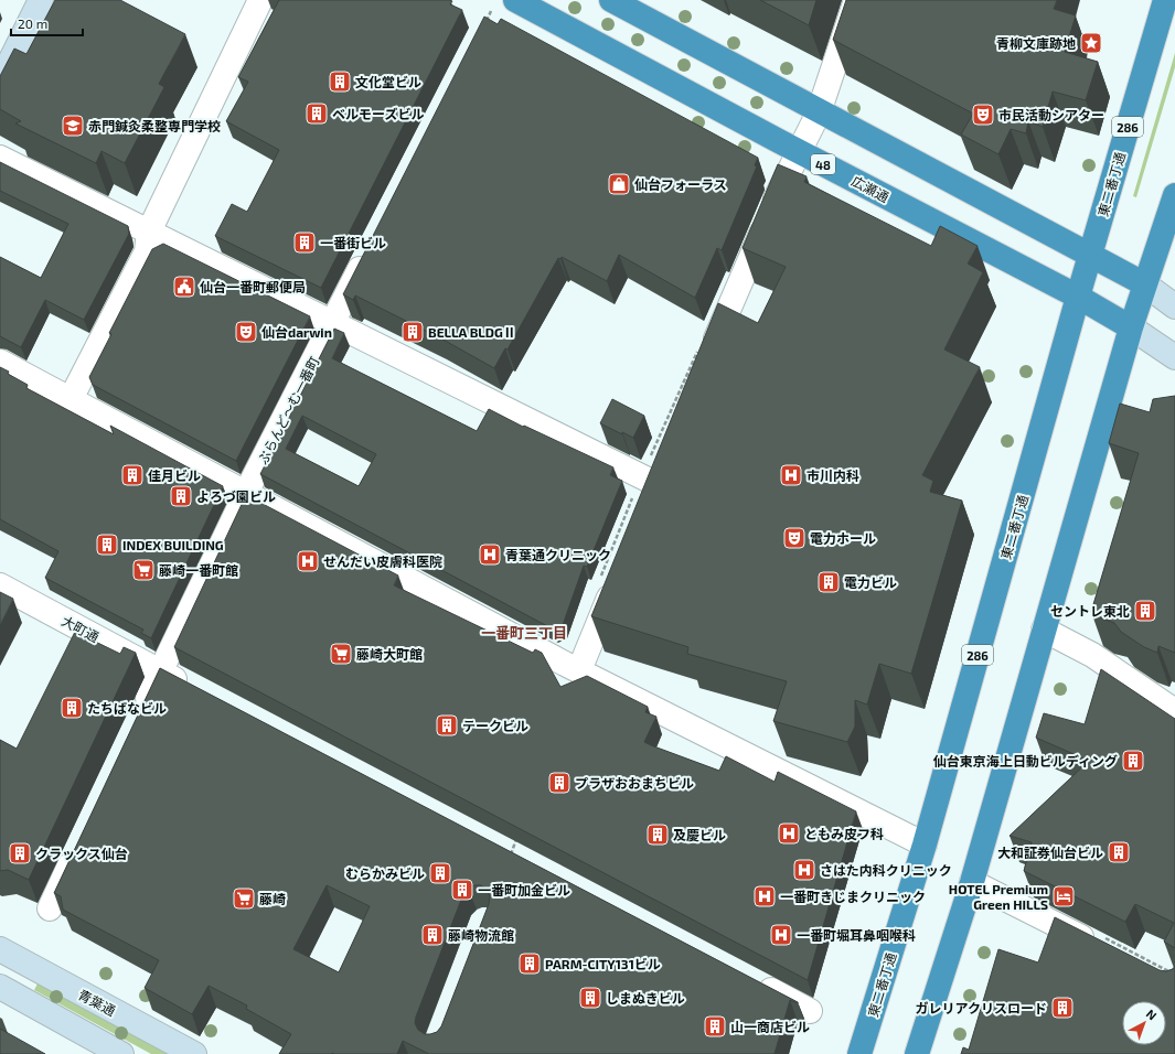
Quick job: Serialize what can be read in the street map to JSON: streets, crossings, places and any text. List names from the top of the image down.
{
  "streets": {
    "highway": [
      "286",
      "48",
      "東二番丁通",
      "広瀬通"
    ],
    "street": ["ぶらんど～む一番町", "大町通", "青葉通"]
  },
  "crossings": [
    ["東二番丁通", "広瀬通"],
    ["ぶらんど～む一番町", "大町通"]
  ],
  "districts": ["一番町三丁目"],
  "places": {
    "place": ["青柳文庫跡地"],
    "building": [
      "文化堂ビル",
      "ベルモーズビル",
      "一番街ビル",
      "BELLA BLDGⅡ",
      "佳月ビル",
      "よろづ園ビル",
      "INDEX BUILDING",
      "電力ビル",
      "セントレ東北",
      "たちばなビル",
      "テークビル",
      "仙台東京海上日動ビルディング",
      "プラザおおまちビル",
      "及慶ビル",
      "大和証券仙台ビル",
      "クラックス仙台",
      "むらかみビル",
      "一番町加金ビル",
      "藤崎物流館",
      "PARM-CITY131ビル",
      "しまぬきビル",
      "ガレリアクリスロード",
      "山一商店ビル"
    ],
    "theatre": ["市民活動シアター", "仙台darwin", "電力ホール"],
    "school or university": ["赤門鍼灸柔整専門学校"],
    "shop": ["仙台フォーラス"],
    "public building": ["仙台一番町郵便局"],
    "hospital": [
      "市川内科",
      "青葉通クリニック",
      "せんだい皮膚科医院",
      "ともみ皮フ科",
      "さはた内科クリニック",
      "一番町きじまクリニック",
      "一番町堀耳鼻咽喉科"
    ],
    "supermarket": ["藤崎一番町館", "藤崎大町館", "藤崎"],
    "hotel": ["HOTEL Premium Green HILLS"]
  },
  "scale_bar": "20 m",
  "north": "top right"
}
